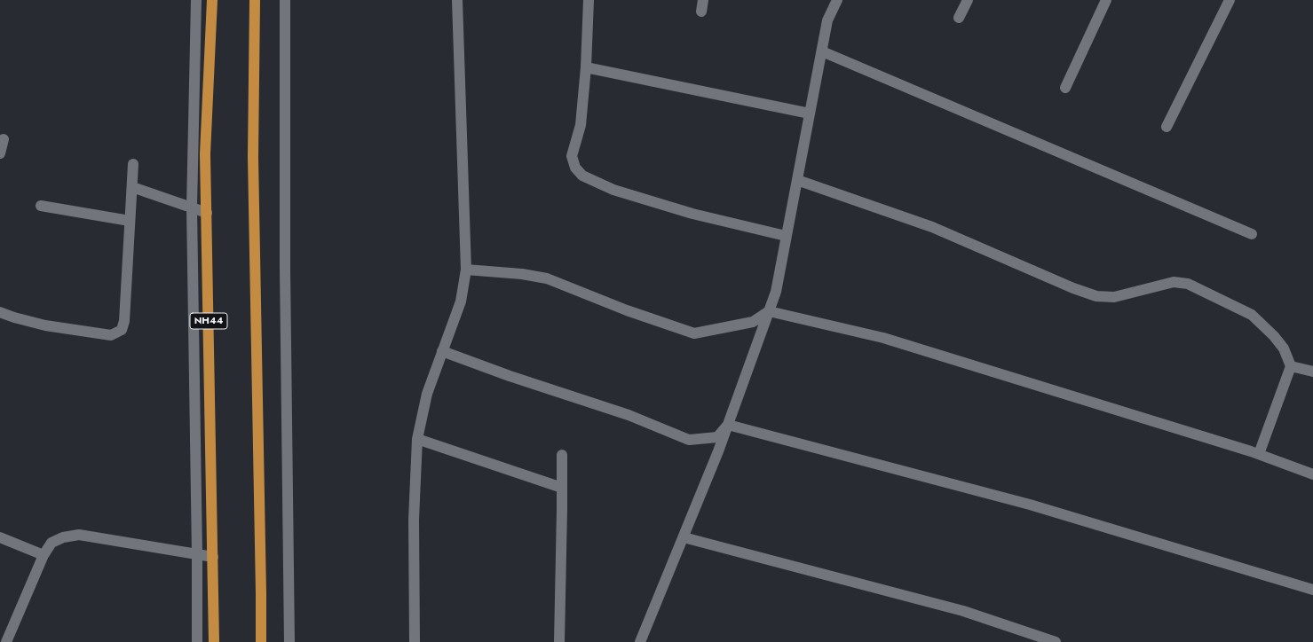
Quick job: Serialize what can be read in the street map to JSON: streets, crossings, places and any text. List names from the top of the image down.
{
  "streets": {
    "highway": ["NH44"]
  }
}
